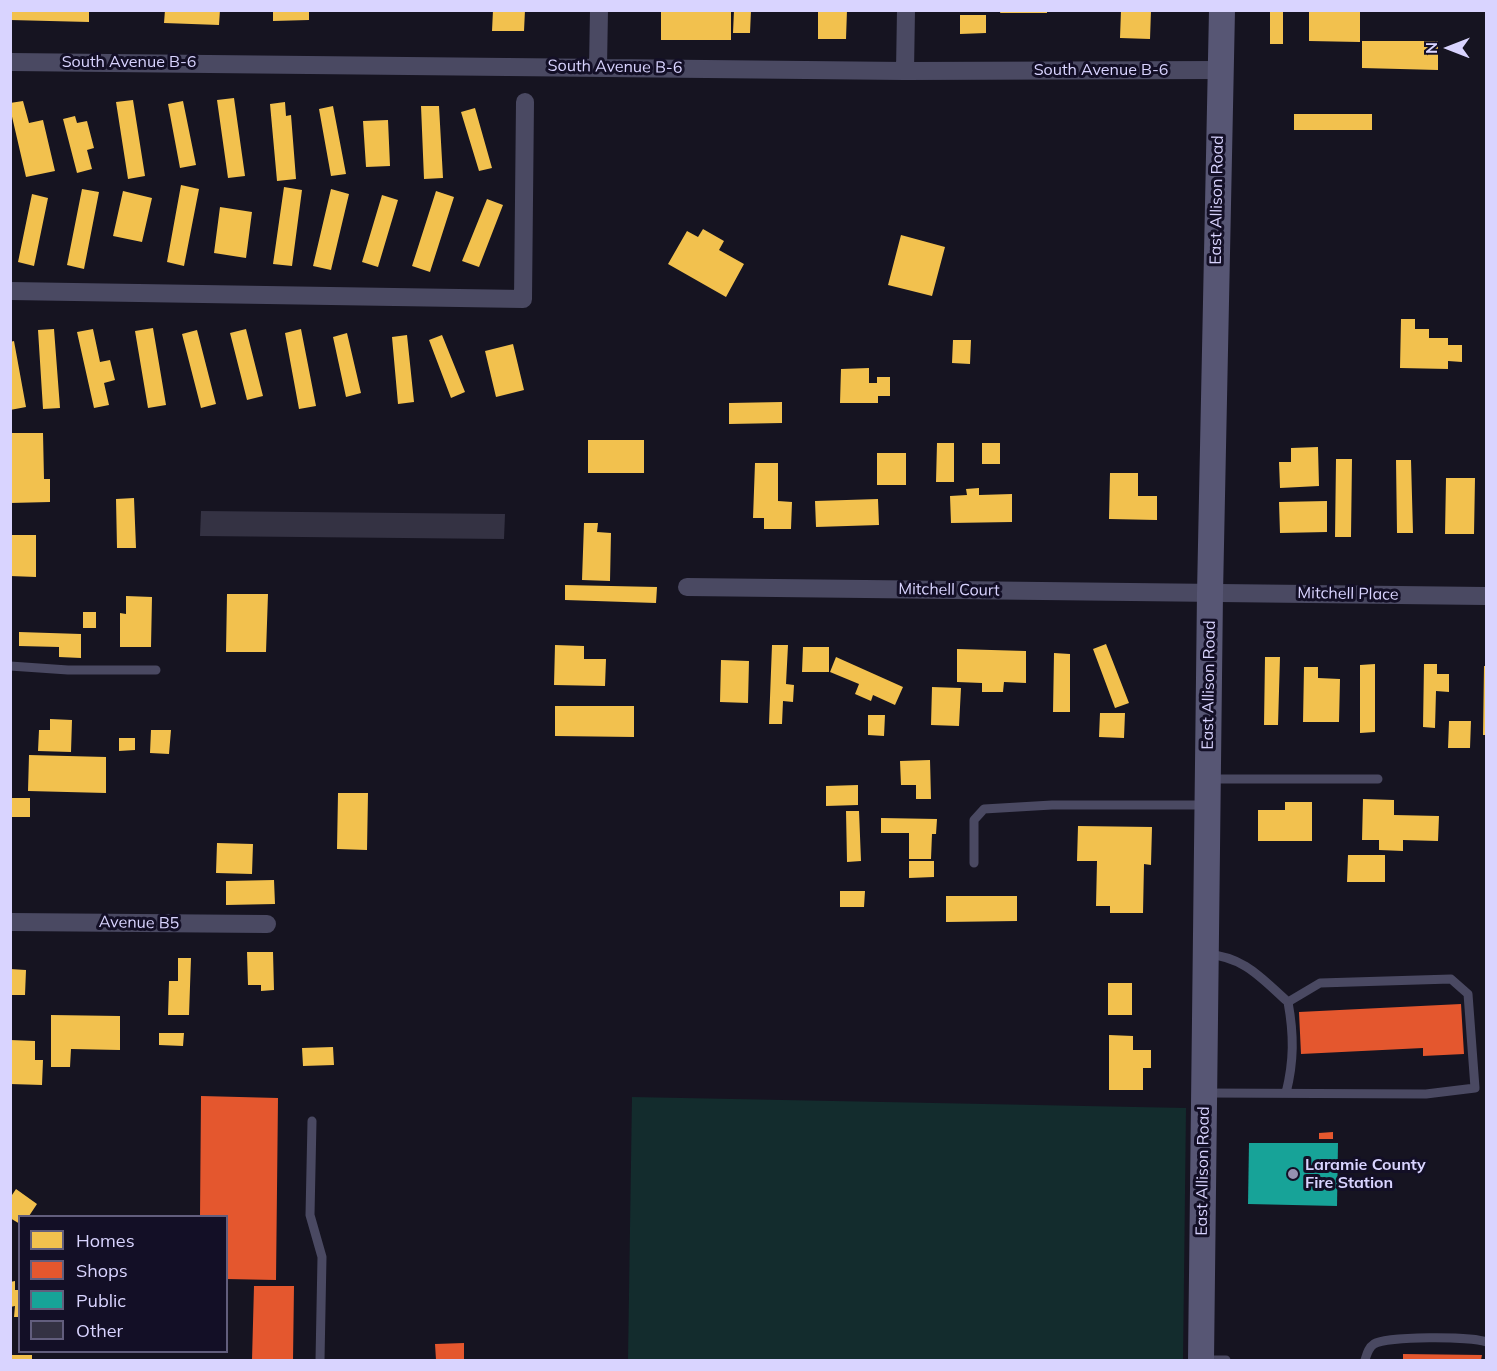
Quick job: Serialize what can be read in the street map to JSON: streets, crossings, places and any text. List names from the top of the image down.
{
  "streets": {
    "street": [
      "South Avenue B-6",
      "East Allison Road",
      "Mitchell Court",
      "Mitchell Place",
      "Avenue B5"
    ]
  },
  "crossings": [
    ["South Avenue B-6", "East Allison Road"],
    ["East Allison Road", "Mitchell Court"],
    ["East Allison Road", "Mitchell Place"],
    ["Mitchell Court", "Mitchell Place"]
  ],
  "places": ["Laramie County Fire Station"],
  "legend": [
    "Homes",
    "Shops",
    "Public",
    "Other"
  ],
  "north": "left"
}
